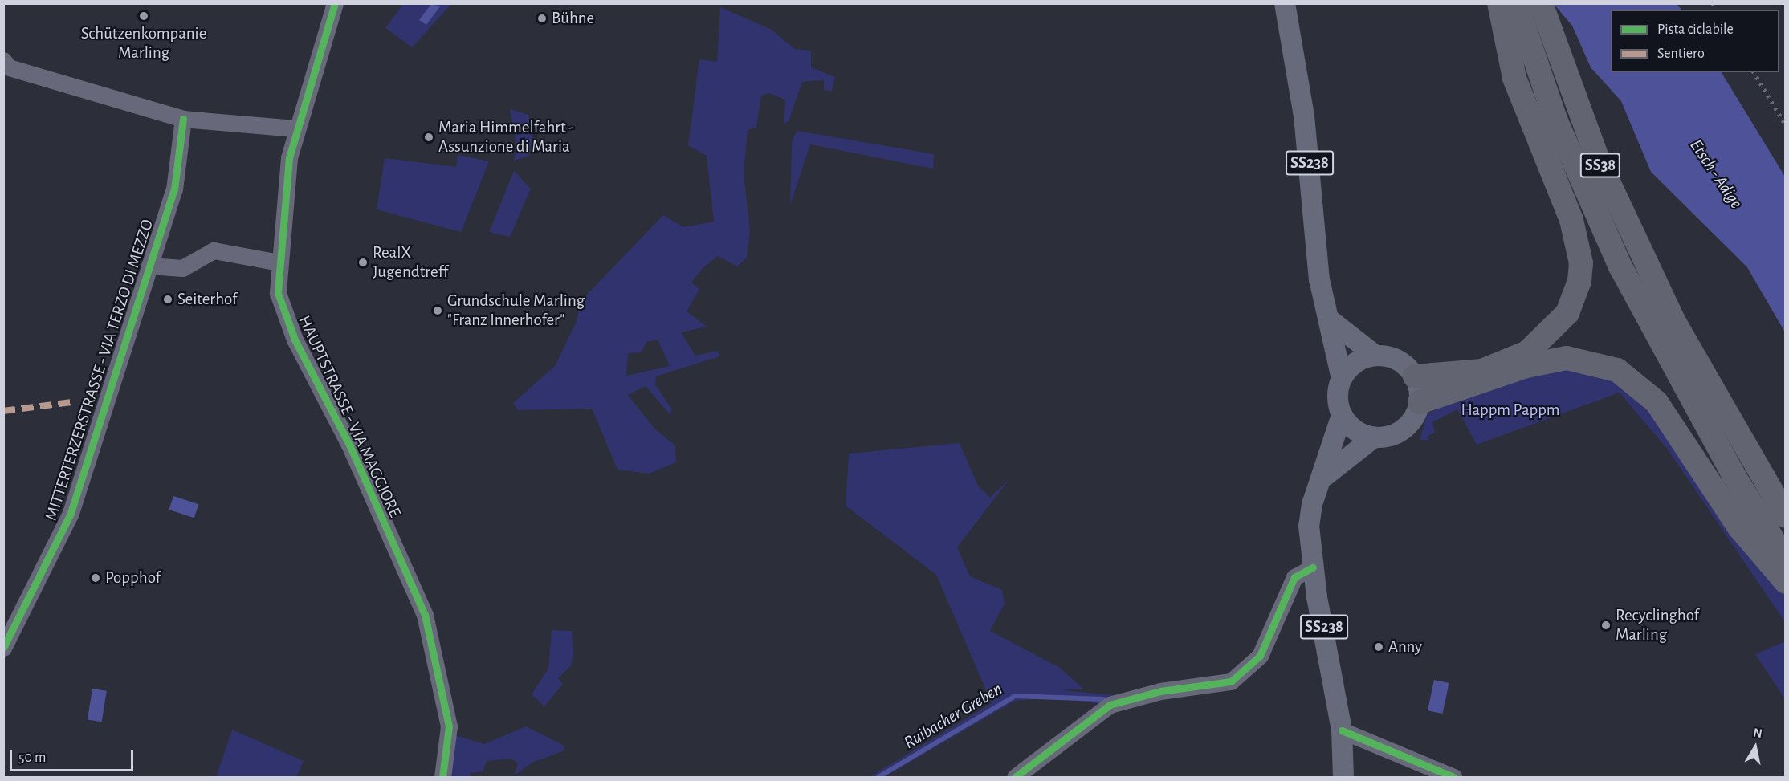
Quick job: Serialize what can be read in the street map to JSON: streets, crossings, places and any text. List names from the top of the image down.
{
  "streets": {
    "highway": ["SS38"],
    "main road": ["SS238"],
    "street": ["MITTERTERZERSTRASSE - VIA TERZO DI MEZZO", "HAUPTSTRASSE - VIA MAGGIORE"]
  },
  "water": ["Etsch - Adige", "Ruibacher Greben"],
  "parks": ["Happm Pappm"],
  "places": [
    "Schützenkompanie Marling",
    "Bühne",
    "Maria Himmelfahrt - Assunzione di Maria",
    "RealX Jugendtreff",
    "Seiterhof",
    "Grundschule Marling \"Franz Innerhofer\"",
    "Popphof",
    "Recyclinghof Marling",
    "Anny"
  ],
  "legend": ["Pista ciclabile", "Sentiero"],
  "scale_bar": "50 m",
  "north": "top"
}
